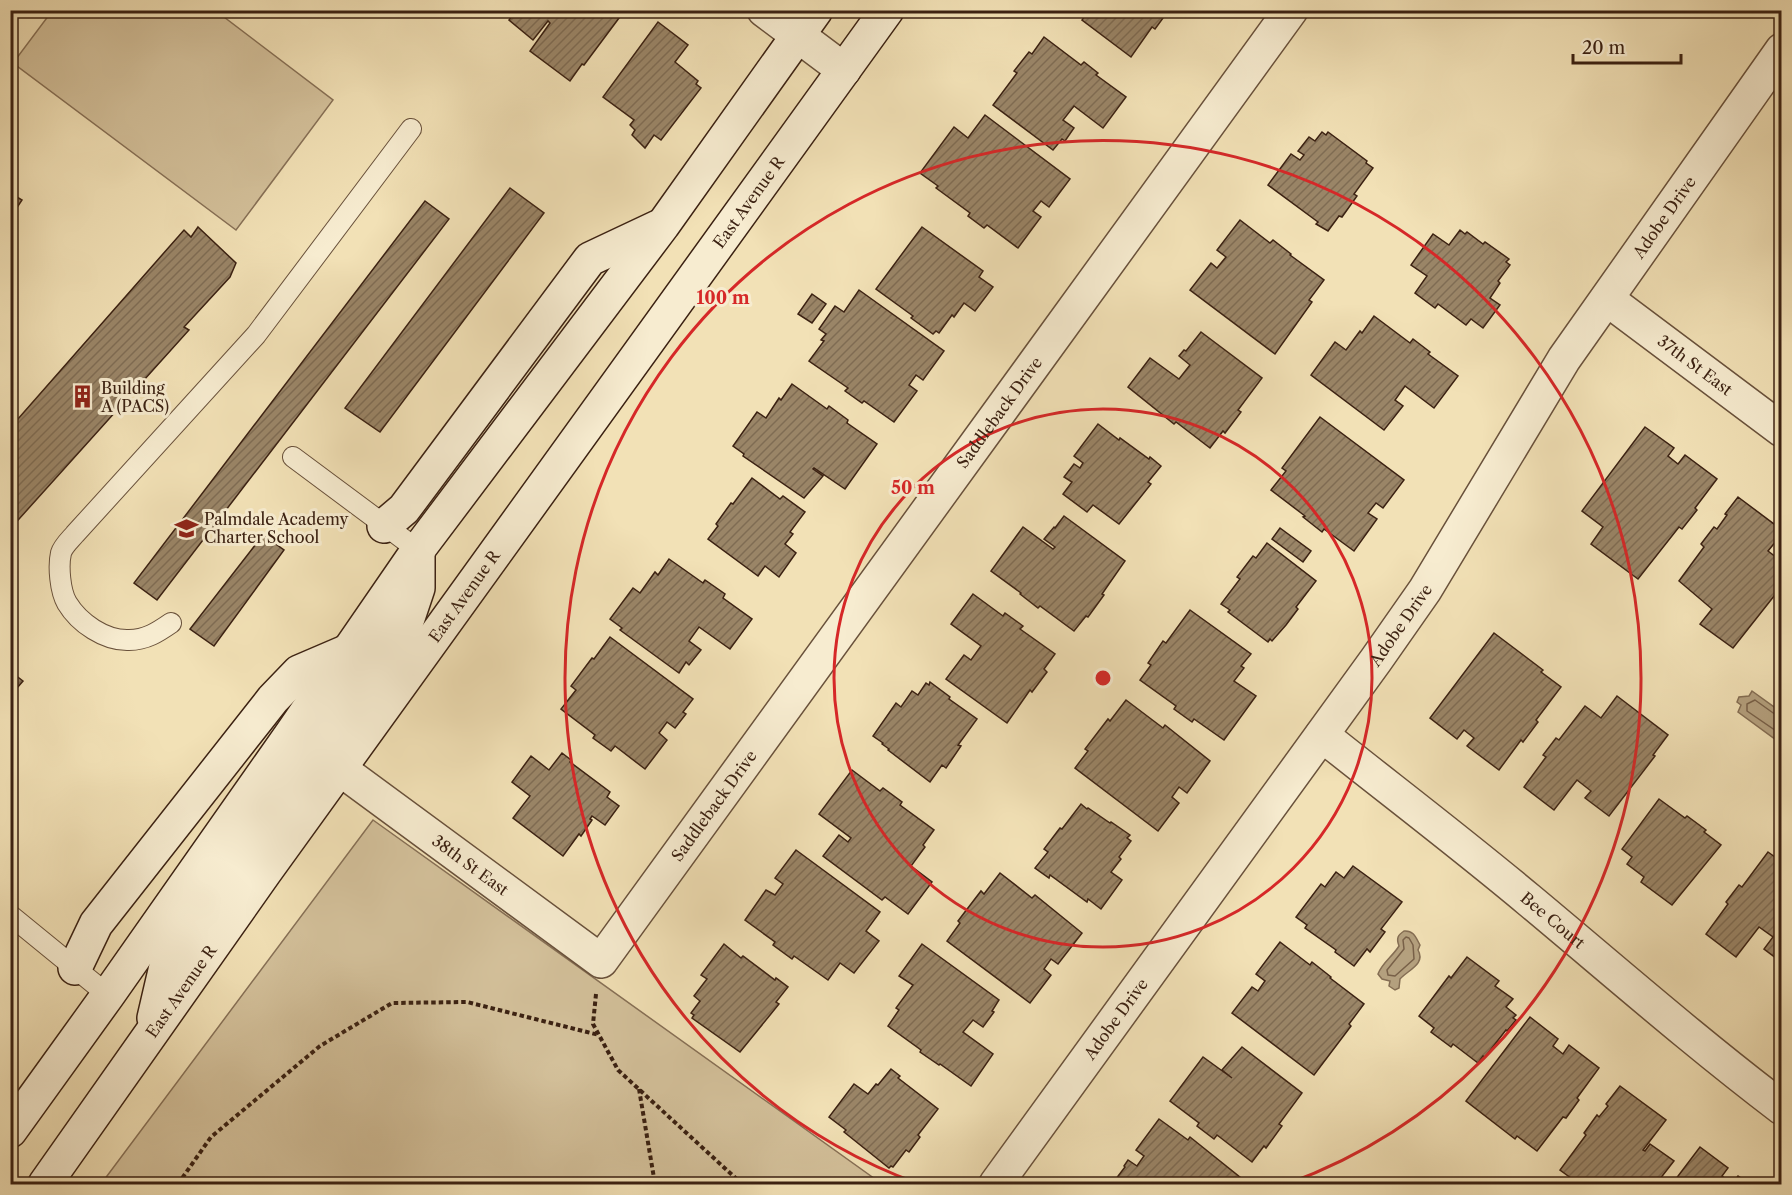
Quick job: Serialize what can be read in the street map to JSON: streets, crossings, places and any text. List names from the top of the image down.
{
  "streets": {
    "main road": [
      "East Avenue R",
      "Adobe Drive",
      "37th St East",
      "Saddleback Drive",
      "38th St East",
      "Bee Court"
    ]
  },
  "crossings": [
    ["East Avenue R", "38th St East"],
    ["Adobe Drive", "37th St East"],
    ["Adobe Drive", "Bee Court"],
    ["Saddleback Drive", "38th St East"]
  ],
  "places": {
    "building": ["Building A (PACS)"],
    "school or university": ["Palmdale Academy Charter School"]
  },
  "scale_bar": "20 m",
  "rings": ["100 m", "50 m"]
}
